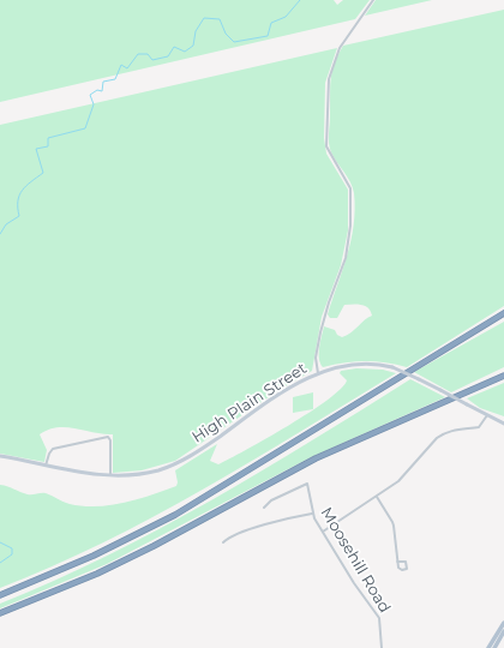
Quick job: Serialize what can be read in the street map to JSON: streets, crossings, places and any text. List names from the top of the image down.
{
  "streets": {
    "main road": ["High Plain Street"],
    "street": ["Moosehill Road"]
  }
}
